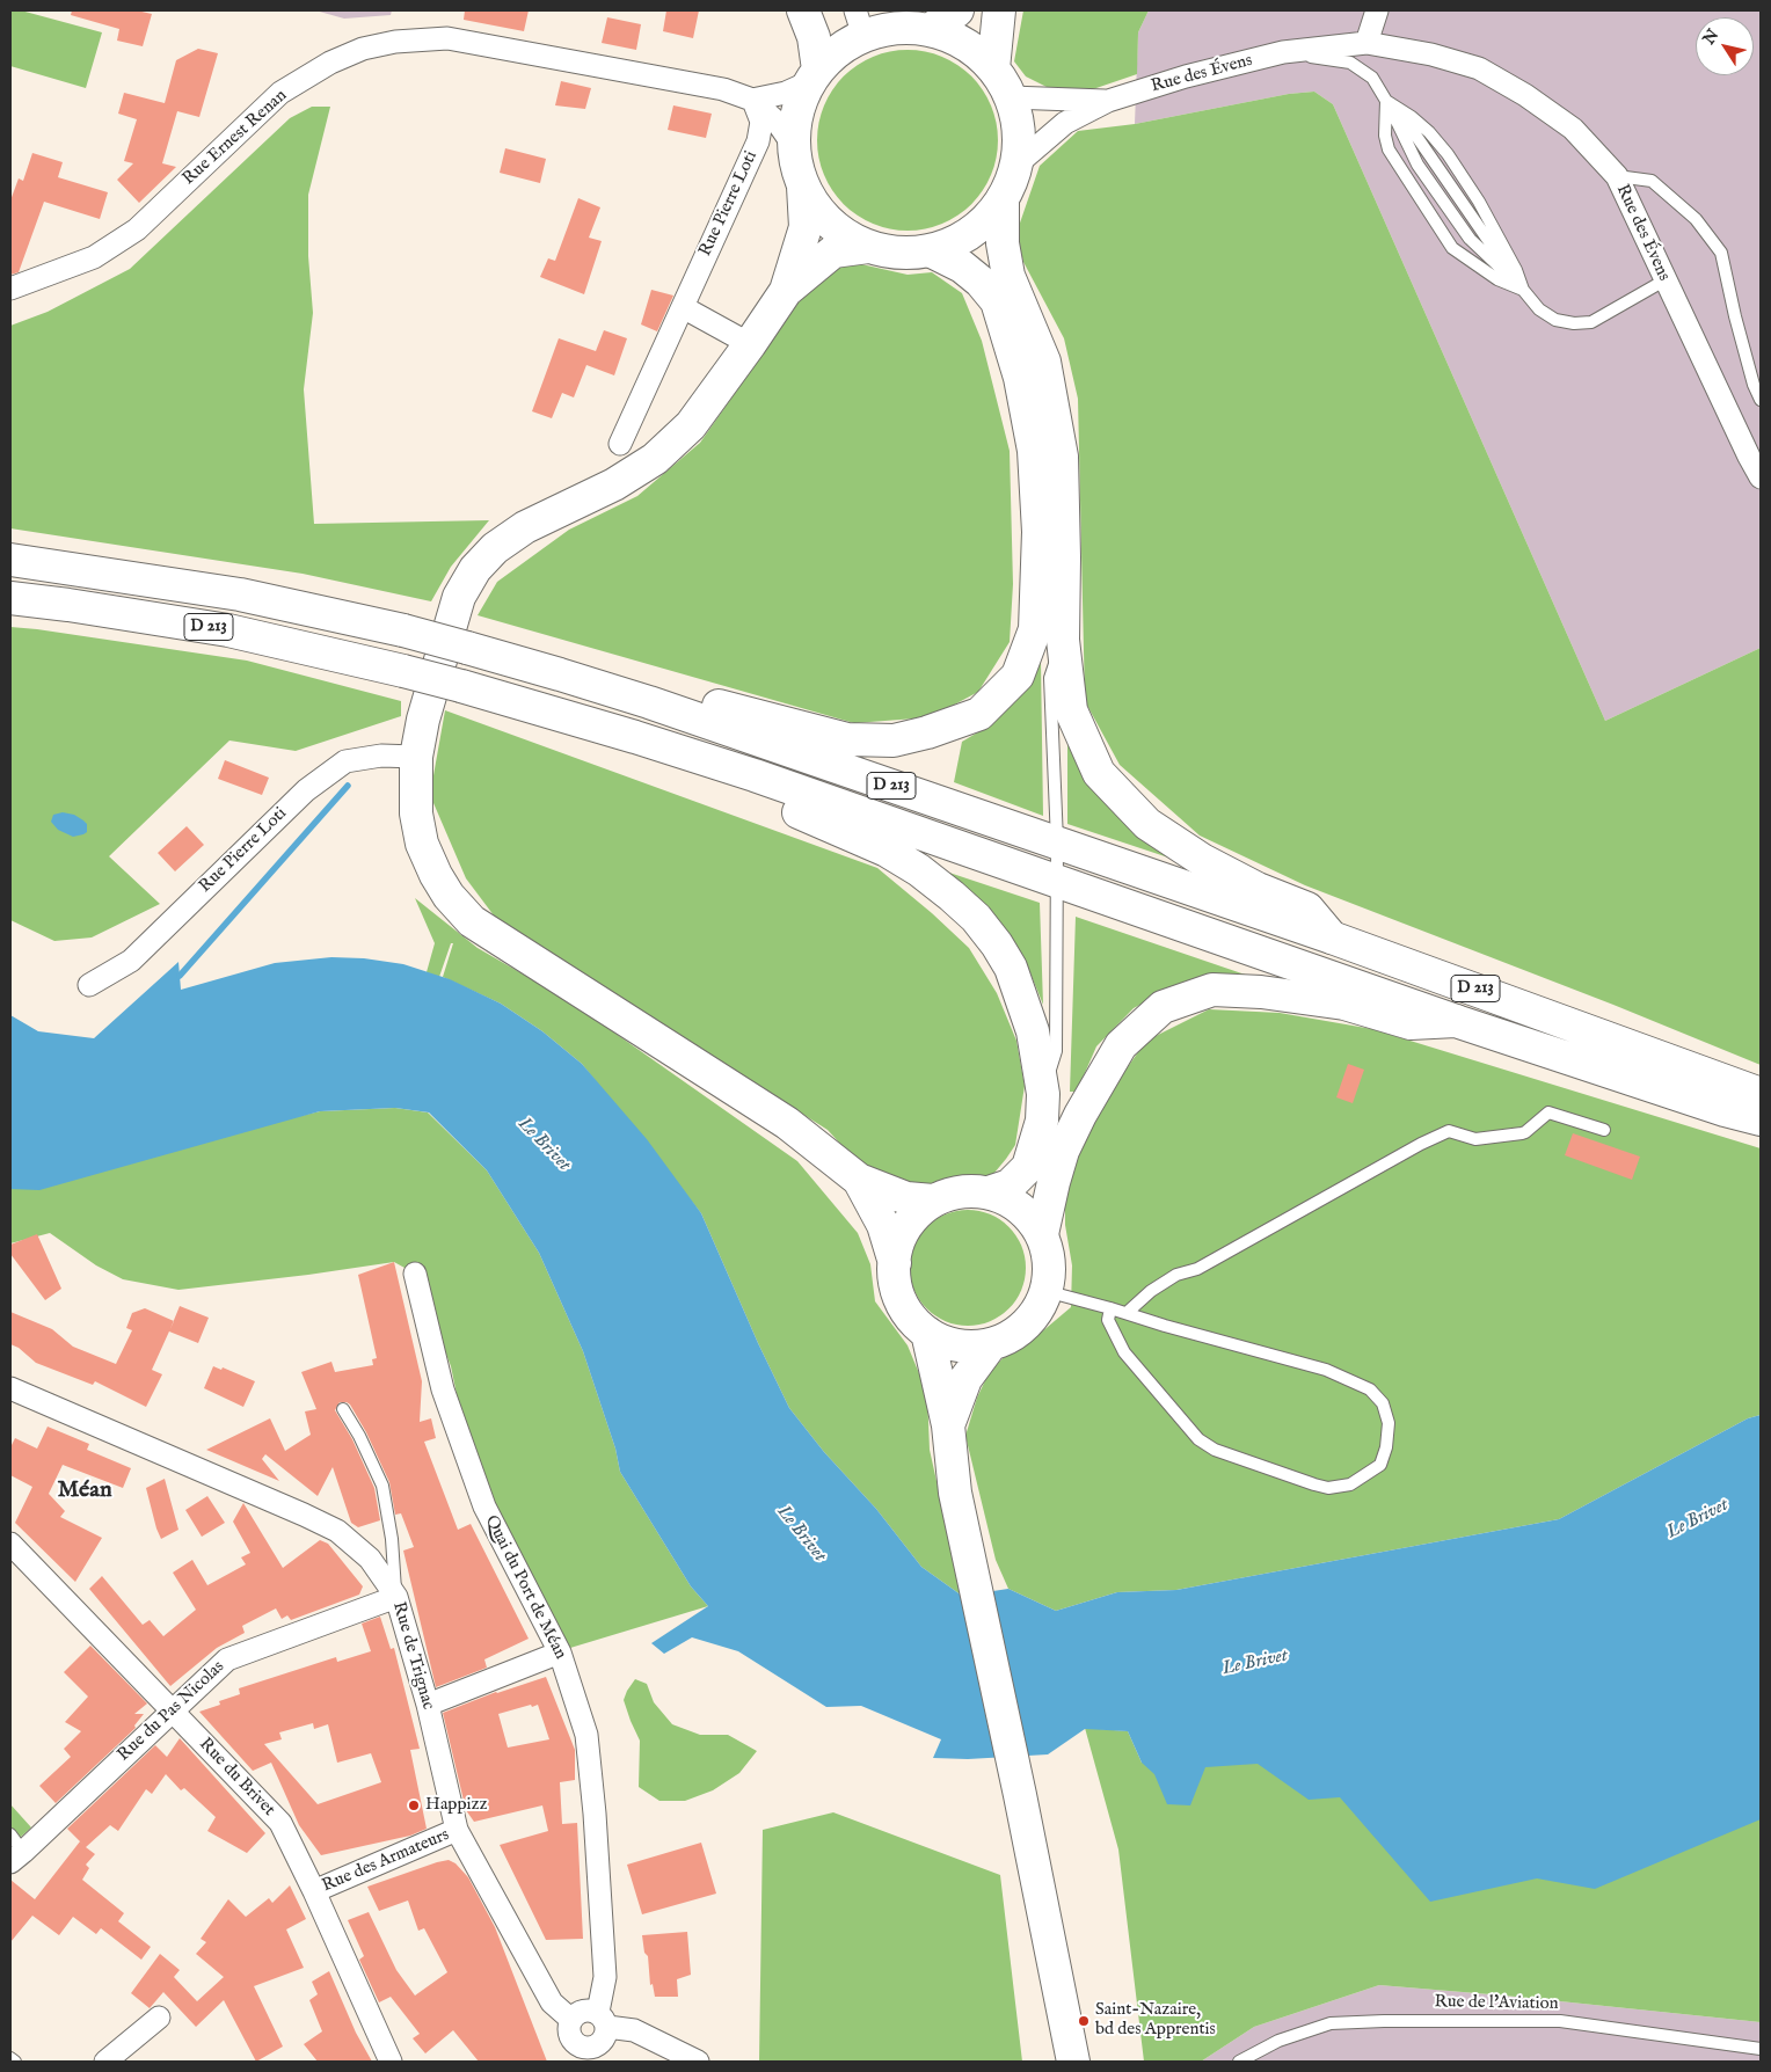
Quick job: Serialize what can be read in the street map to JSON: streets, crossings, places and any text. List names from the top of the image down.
{
  "streets": {
    "main road": ["D 213"],
    "street": [
      "Rue des Évens",
      "Rue Ernest Renan",
      "Rue Pierre Loti",
      "Quai du Port de Méan",
      "Rue de Trignac",
      "Rue du Pas Nicolas",
      "Rue du Brivet",
      "Rue des Armateurs"
    ],
    "lane": ["Rue de l'Aviation"]
  },
  "crossings": [
    ["Rue Ernest Renan", "Rue Pierre Loti"],
    ["Quai du Port de Méan", "Rue de Trignac"],
    ["Rue de Trignac", "Rue du Pas Nicolas"],
    ["Rue de Trignac", "Rue des Armateurs"],
    ["Rue du Pas Nicolas", "Rue du Brivet"],
    ["Rue du Brivet", "Rue des Armateurs"]
  ],
  "districts": ["Méan"],
  "water": ["Le Brivet"],
  "places": ["Happizz", "Saint-Nazaire, bd des Apprentis"],
  "north": "top left"
}
